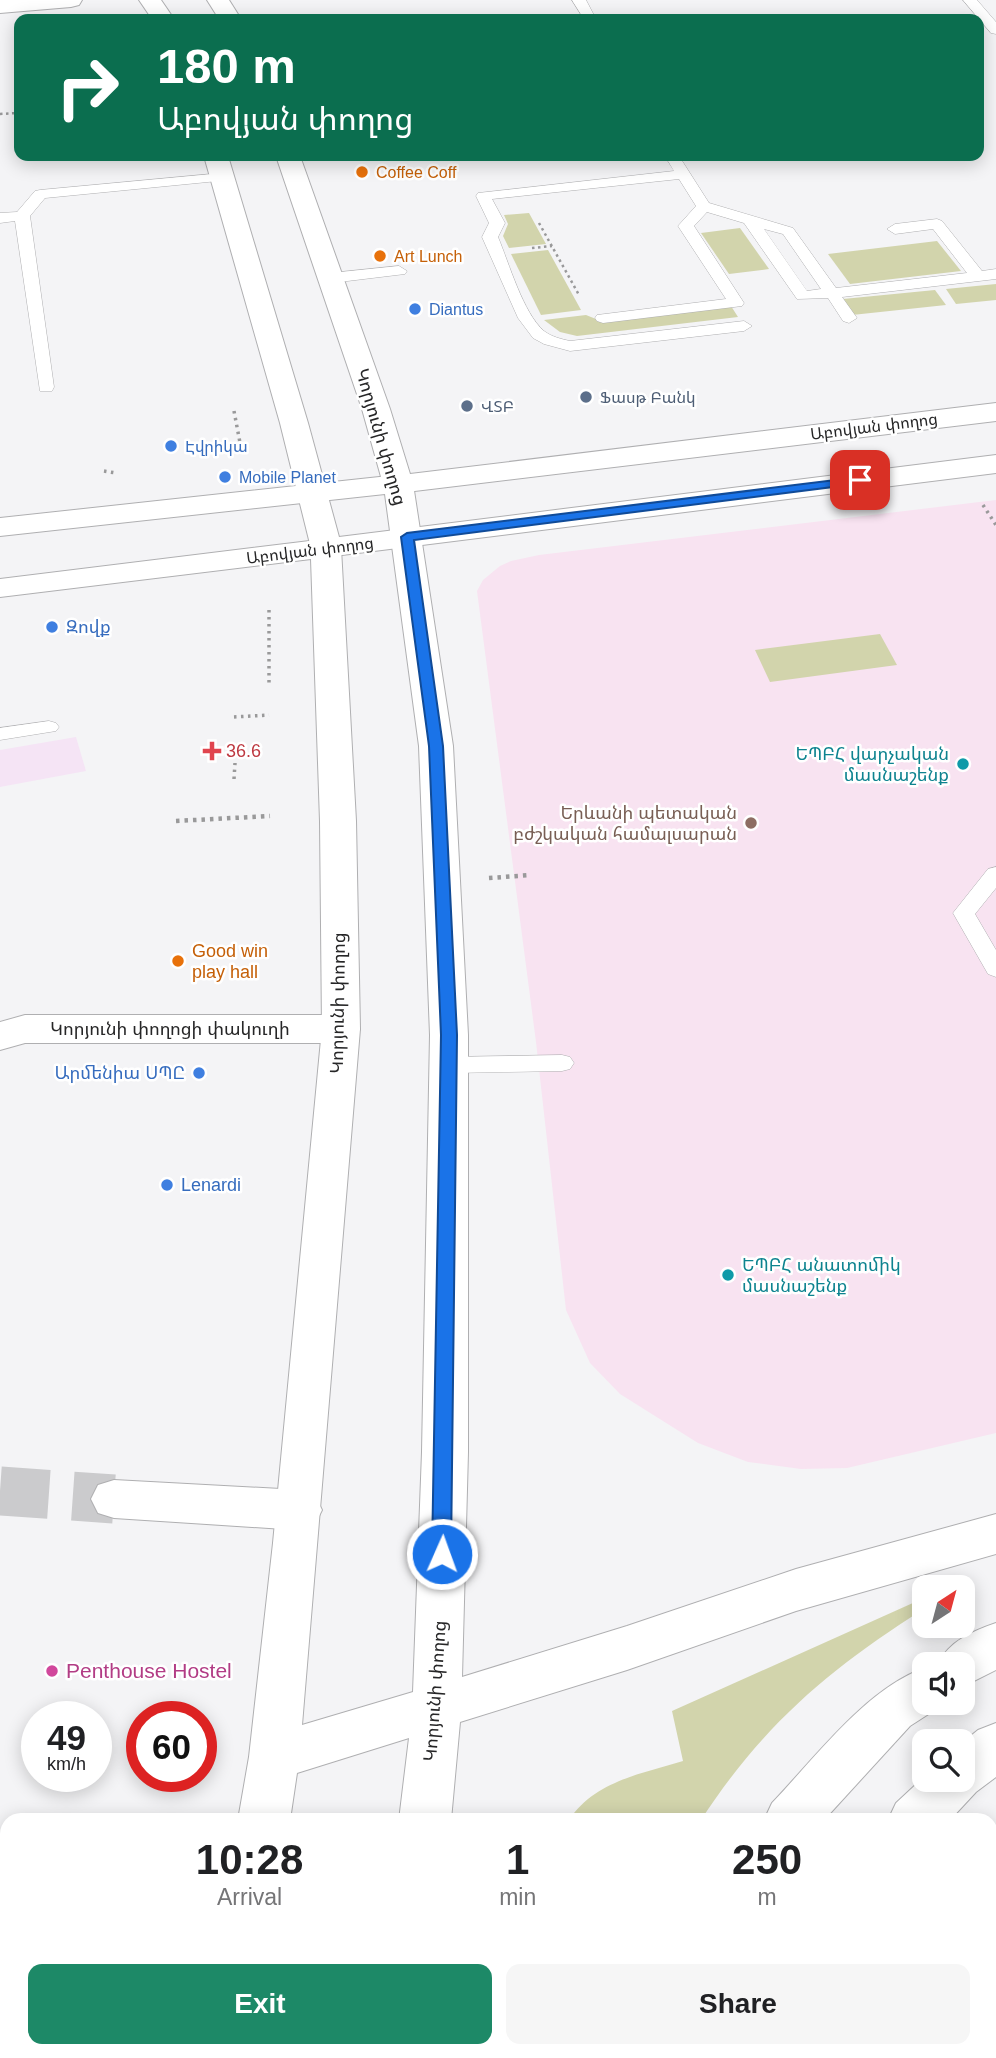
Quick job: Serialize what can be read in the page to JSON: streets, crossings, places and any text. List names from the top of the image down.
{
  "streets": {
    "main road": ["Աբովյան փողոց", "Կորյունի փողոց", "Կորյունի փողոցի փակուղի"]
  },
  "crossings": [
    ["Աբովյան փողոց", "Կորյունի փողոց"],
    ["Կորյունի փողոց", "Կորյունի փողոցի փակուղի"]
  ],
  "places": {
    "other": [
      "Coffee Coff",
      "Art Lunch",
      "Diantus",
      "Ֆասթ Բանկ",
      "ՎՏԲ",
      "Էվրիկա",
      "Mobile Planet",
      "Զովք",
      "ԵՊԲՀ վարչական մասնաշենք",
      "Երևանի պետական բժշկական համալսարան",
      "Good win play hall",
      "Արմենիա ՍՊԸ",
      "Lenardi",
      "ԵՊԲՀ անատոմիկ մասնաշենք",
      "Penthouse Hostel"
    ],
    "health": ["36.6"]
  },
  "north": "top right",
  "page": {
    "turn": ["180 m", "Աբովյան փողոց"],
    "speed": "49 km/h",
    "limit": "60",
    "eta": [
      "10:28",
      "Arrival",
      "1",
      "min",
      "250",
      "m"
    ],
    "buttons": ["Exit", "Share"]
  }
}
